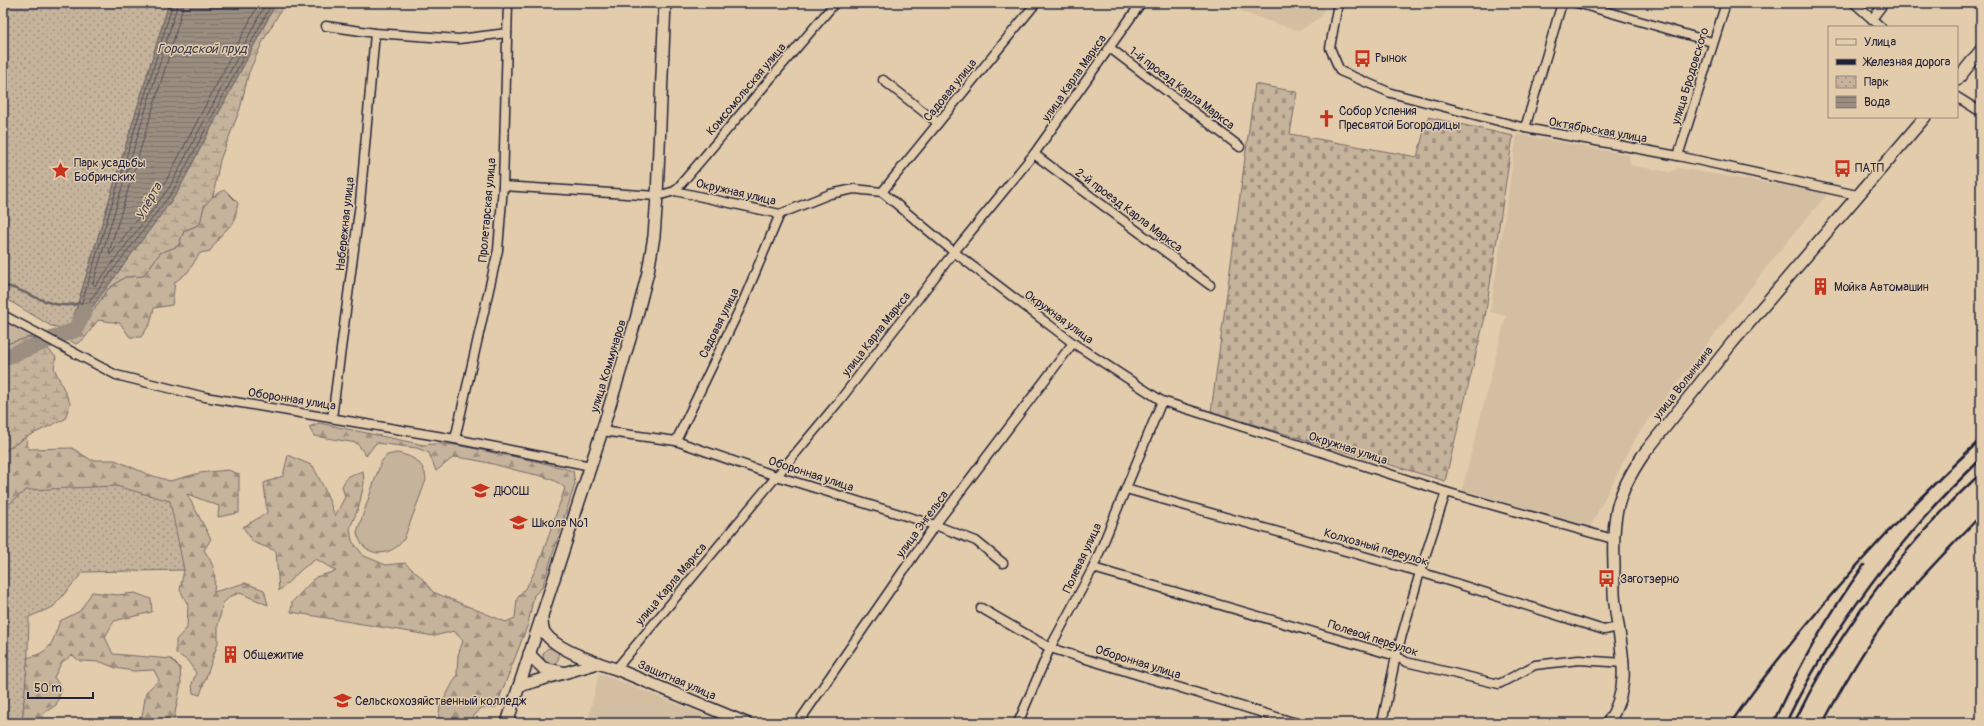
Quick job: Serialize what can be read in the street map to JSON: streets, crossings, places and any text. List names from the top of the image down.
{
  "streets": {
    "main road": ["улица Коммунаров", "улица Волынкина", "Защитная улица"],
    "street": [
      "улица Бродовского",
      "улица Карла Маркса",
      "1-й проезд Карла Маркса",
      "Комсомольская улица",
      "Садовая улица",
      "Октябрьская улица",
      "Окружная улица",
      "Пролетарская улица",
      "2-й проезд Карла Маркса",
      "Набережная улица",
      "Оборонная улица",
      "улица Энгельса",
      "Колхозный переулок",
      "Полевая улица",
      "Полевой переулок"
    ]
  },
  "crossings": [
    ["улица Бродовского", "Октябрьская улица"],
    ["улица Карла Маркса", "1-й проезд Карла Маркса"],
    ["улица Карла Маркса", "Окружная улица"],
    ["улица Карла Маркса", "2-й проезд Карла Маркса"],
    ["улица Карла Маркса", "Оборонная улица"],
    ["улица Карла Маркса", "Защитная улица"],
    ["Комсомольская улица", "Окружная улица"],
    ["Садовая улица", "Окружная улица"],
    ["Садовая улица", "Оборонная улица"],
    ["Октябрьская улица", "улица Волынкина"],
    ["Окружная улица", "Пролетарская улица"],
    ["Окружная улица", "улица Коммунаров"],
    ["Окружная улица", "улица Волынкина"],
    ["Окружная улица", "улица Энгельса"],
    ["Окружная улица", "Полевая улица"],
    ["Пролетарская улица", "Оборонная улица"],
    ["Набережная улица", "Оборонная улица"],
    ["улица Коммунаров", "Оборонная улица"],
    ["улица Волынкина", "Колхозный переулок"],
    ["улица Волынкина", "Полевой переулок"],
    ["Оборонная улица", "улица Энгельса"],
    ["Оборонная улица", "Полевая улица"],
    ["Колхозный переулок", "Полевая улица"],
    ["Полевая улица", "Полевой переулок"]
  ],
  "water": ["Городской пруд", "Упёрта"],
  "places": {
    "bus stop": ["Рынок", "ПАТП", "Заготзерно"],
    "church": ["Собор Успения Пресвятой Богородицы"],
    "place": ["Парк усадьбы Бобринских"],
    "building": ["Мойка Автомашин", "Общежитие"],
    "school or university": ["ДЮСШ", "Школа №1", "Сельскохозяйственный колледж"]
  },
  "legend": [
    "Улица",
    "Железная дорога",
    "Парк",
    "Вода"
  ],
  "scale_bar": "50 m"
}
